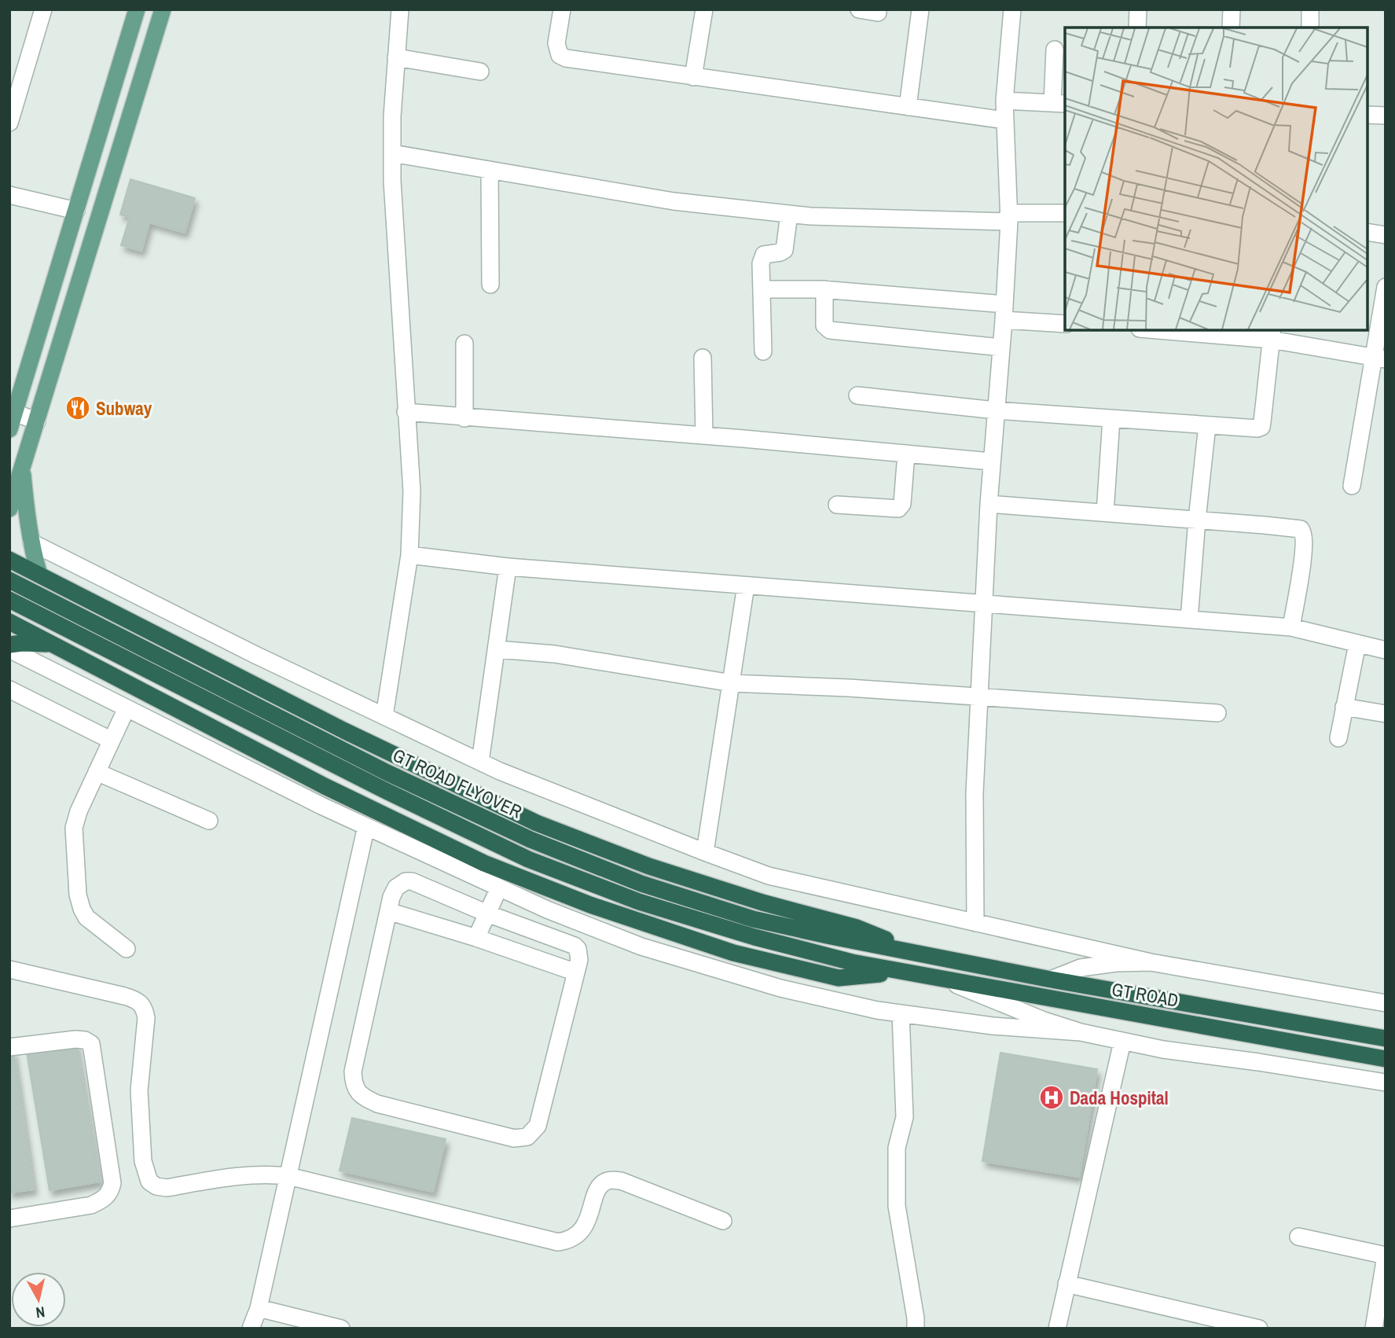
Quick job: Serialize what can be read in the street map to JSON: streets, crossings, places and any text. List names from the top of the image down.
{
  "streets": {
    "highway": ["GT ROAD FLYOVER", "GT ROAD"]
  },
  "crossings": [
    ["GT ROAD FLYOVER", "GT ROAD"]
  ],
  "places": {
    "restaurant": ["Subway"],
    "hospital": ["Dada Hospital"]
  },
  "north": "bottom"
}
